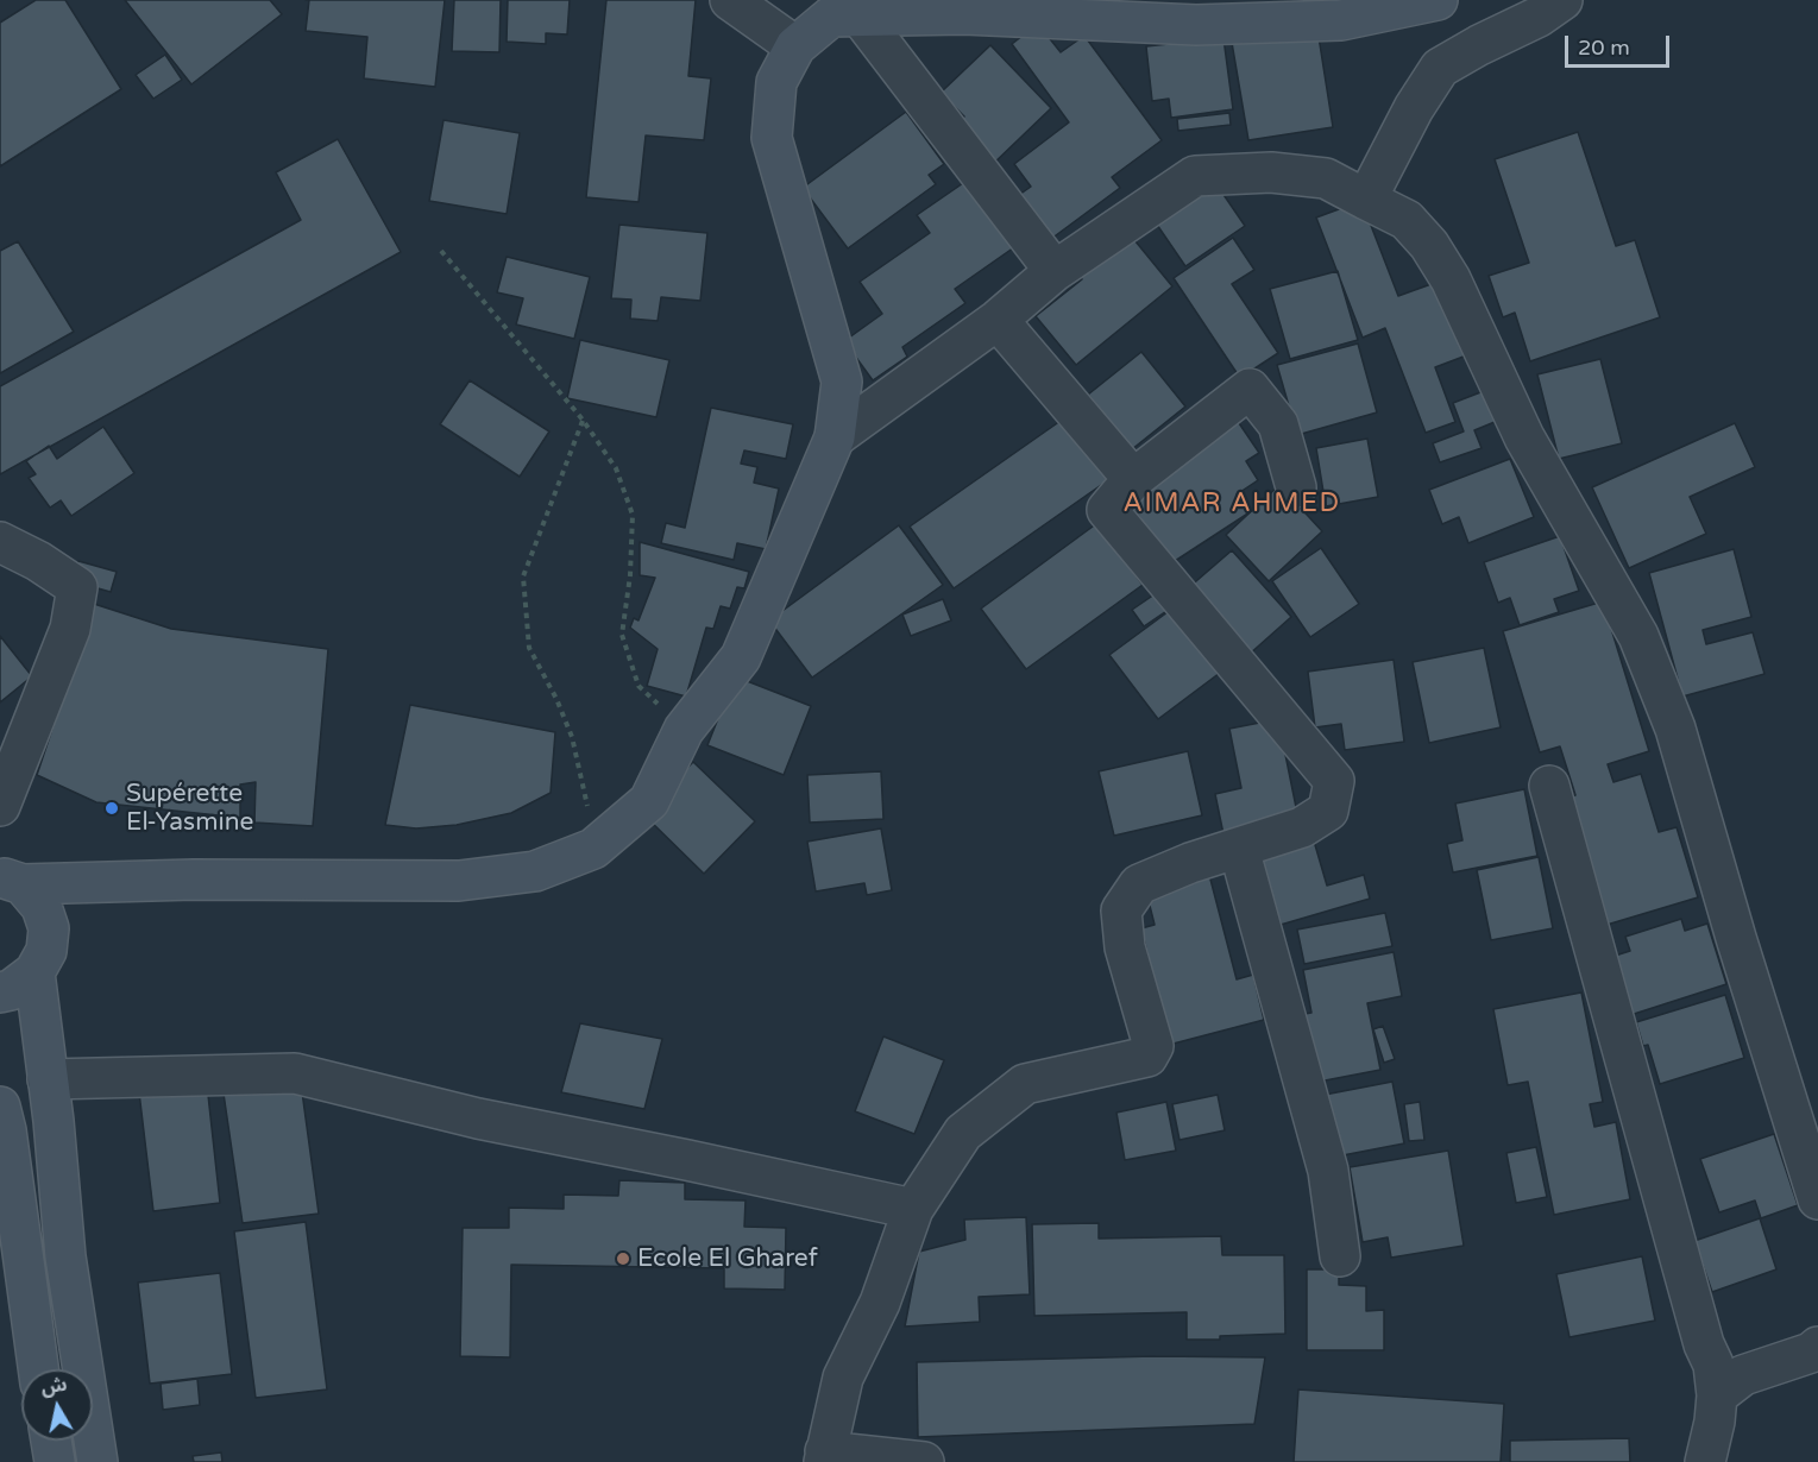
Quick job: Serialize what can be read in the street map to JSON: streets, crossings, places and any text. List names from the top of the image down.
{
  "districts": ["AIMAR AHMED"],
  "places": ["Supérette El-Yasmine", "Ecole El Gharef"],
  "scale_bar": "20 m",
  "north": "top"
}
